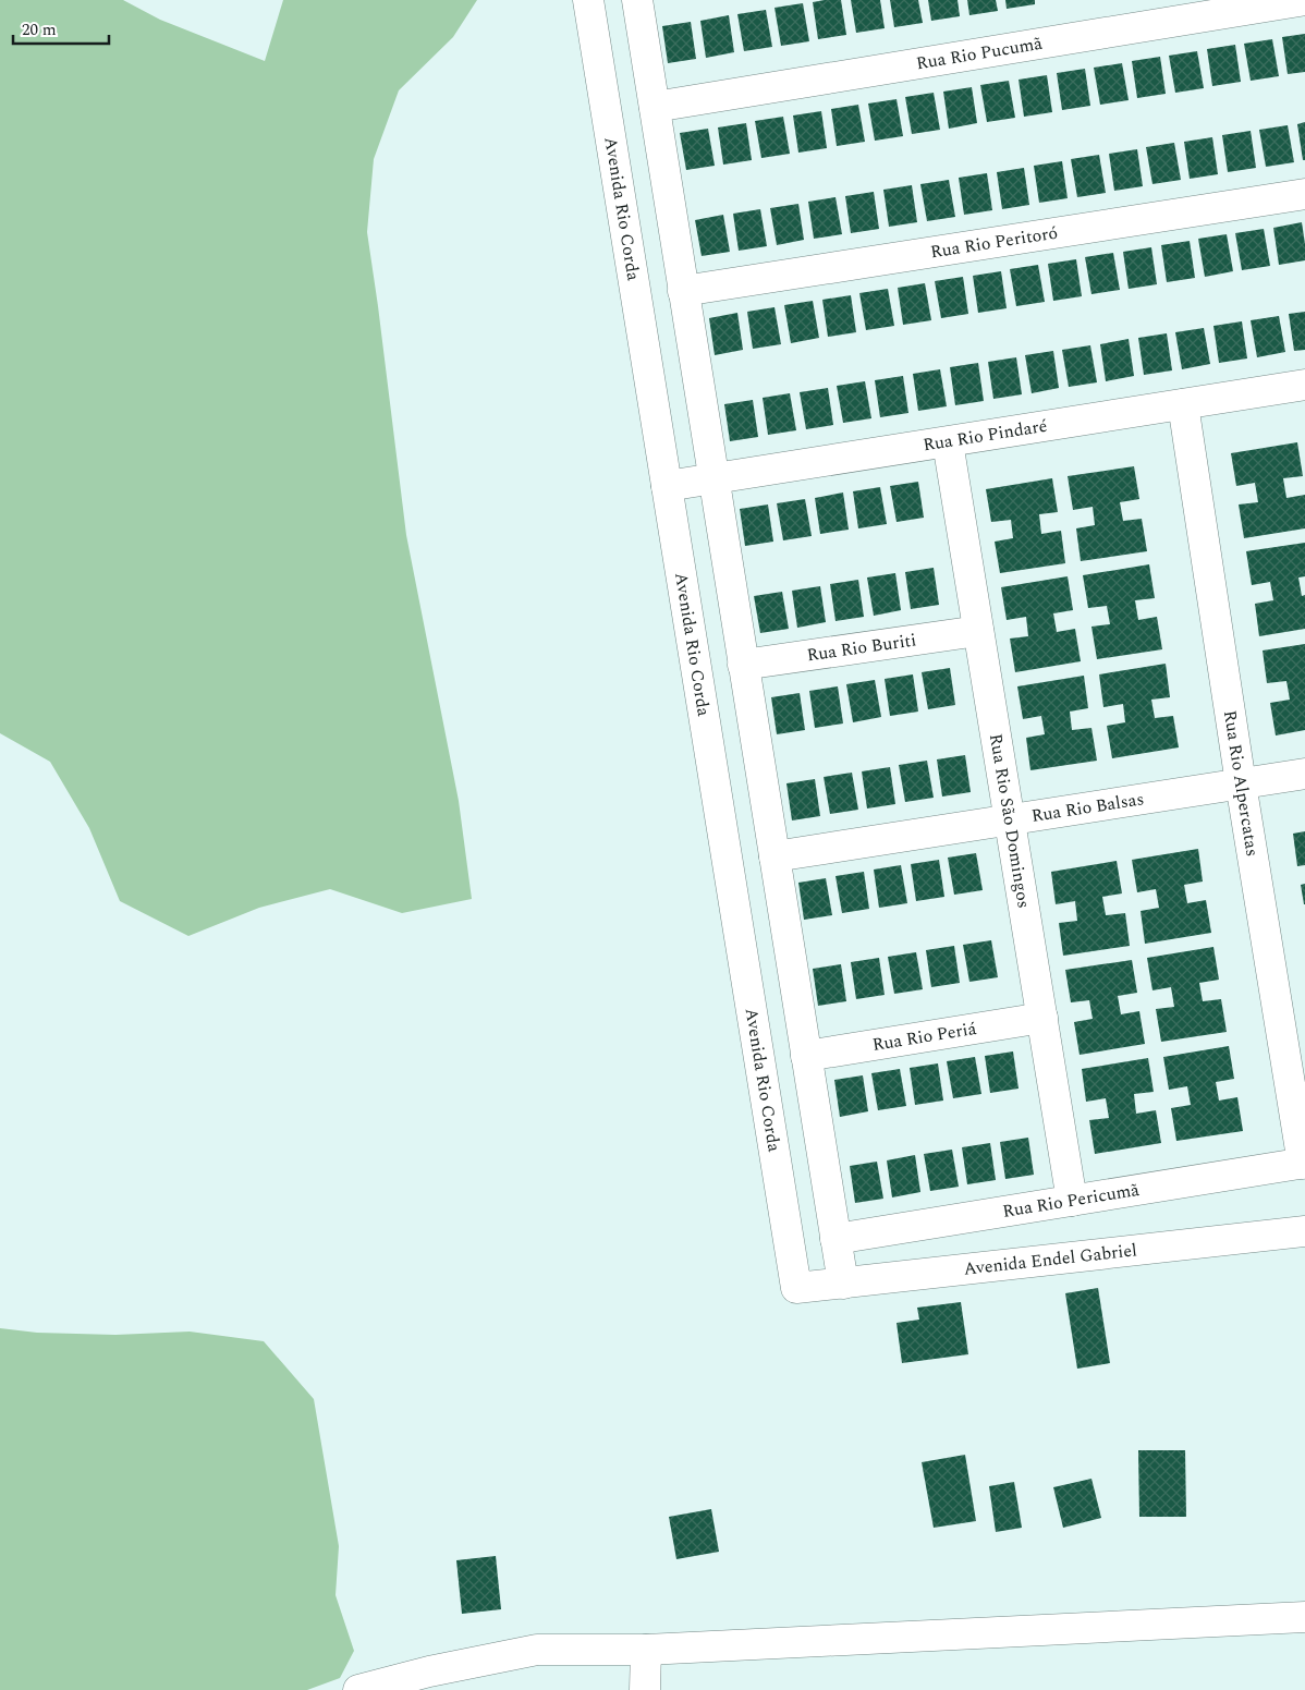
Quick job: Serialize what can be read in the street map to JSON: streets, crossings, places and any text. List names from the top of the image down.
{
  "streets": {
    "street": [
      "Rua Rio Pucumã",
      "Avenida Rio Corda",
      "Rua Rio Peritoró",
      "Rua Rio Pindaré",
      "Rua Rio Buriti",
      "Rua Rio Alpercatas",
      "Rua Rio Balsas",
      "Rua Rio São Domingos",
      "Rua Rio Periá",
      "Rua Rio Pericumã",
      "Avenida Endel Gabriel"
    ]
  },
  "crossings": [
    ["Avenida Rio Corda", "Rua Rio Pindaré"],
    ["Avenida Rio Corda", "Avenida Endel Gabriel"],
    ["Rua Rio Pindaré", "Rua Rio Alpercatas"],
    ["Rua Rio Pindaré", "Rua Rio São Domingos"],
    ["Rua Rio Buriti", "Rua Rio São Domingos"],
    ["Rua Rio Alpercatas", "Rua Rio Balsas"],
    ["Rua Rio Alpercatas", "Rua Rio Pericumã"],
    ["Rua Rio Balsas", "Rua Rio São Domingos"],
    ["Rua Rio São Domingos", "Rua Rio Periá"],
    ["Rua Rio São Domingos", "Rua Rio Pericumã"]
  ],
  "scale_bar": "20 m"
}
